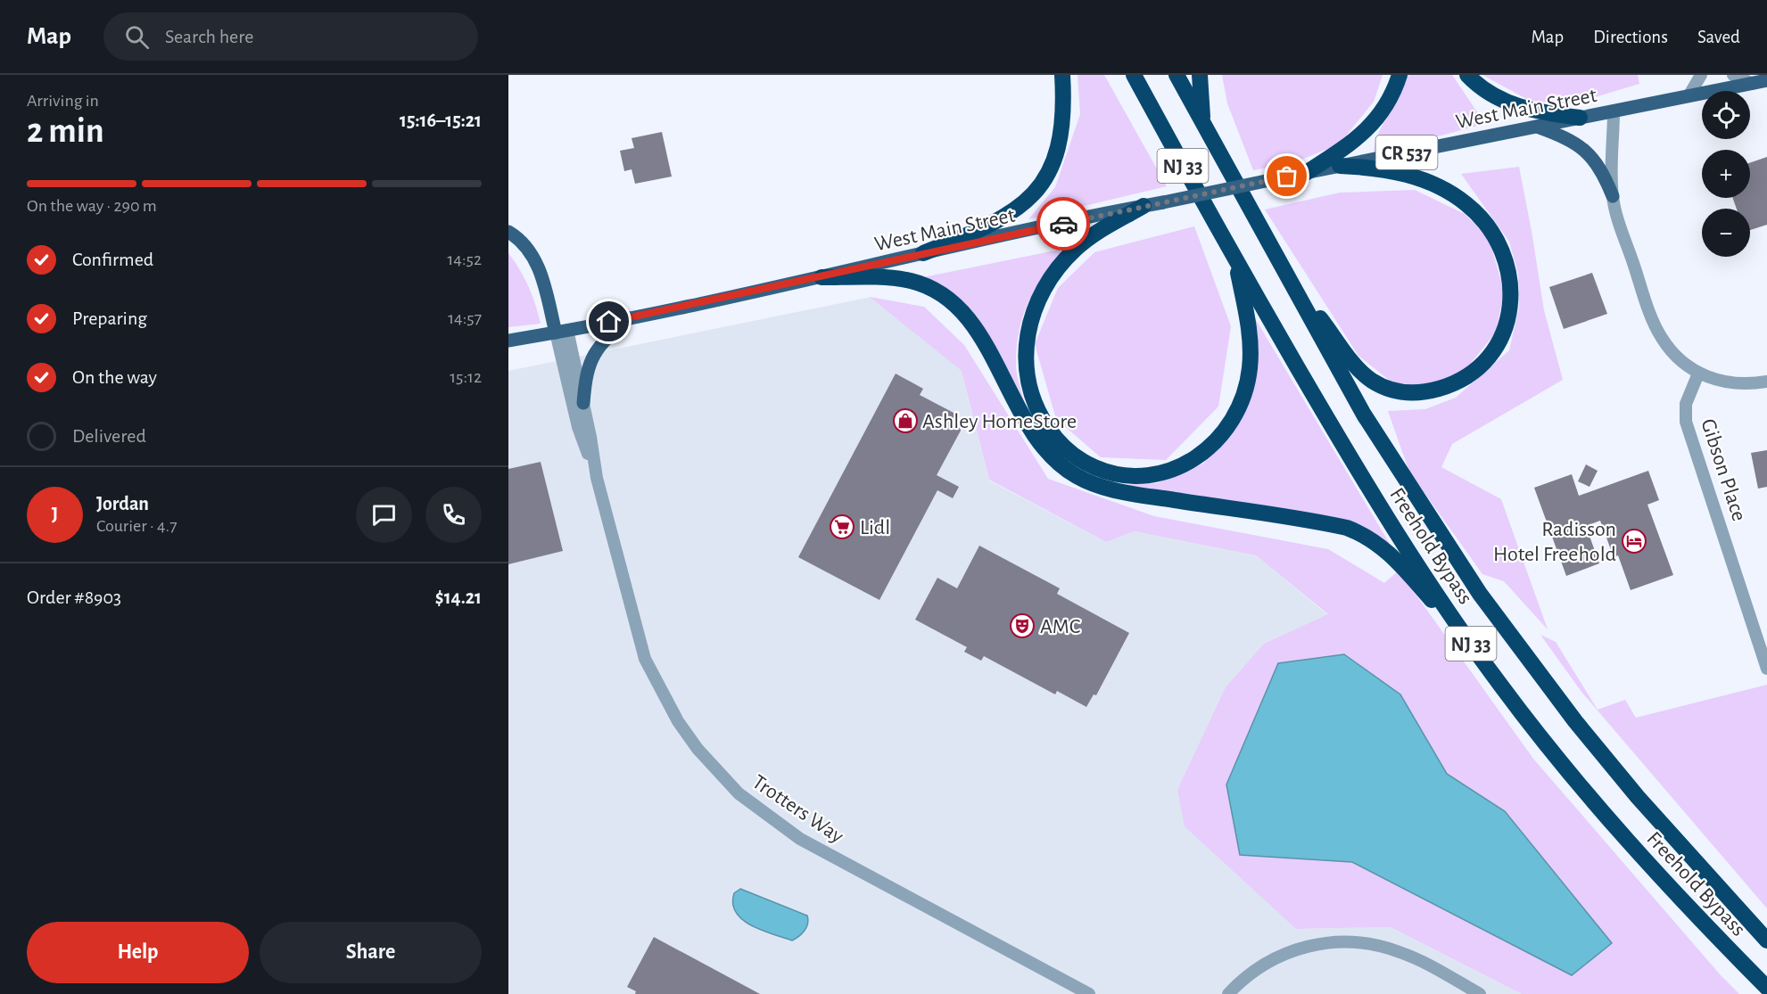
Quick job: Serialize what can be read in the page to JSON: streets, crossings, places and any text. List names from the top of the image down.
{
  "streets": {
    "highway": ["NJ 33", "Freehold Bypass"],
    "main road": ["West Main Street", "CR 537"],
    "street": ["Gibson Place", "Trotters Way"]
  },
  "crossings": [
    ["West Main Street", "Trotters Way"]
  ],
  "places": {
    "shop": ["Ashley HomeStore"],
    "supermarket": ["Lidl"],
    "hotel": ["Radisson Hotel Freehold"],
    "theatre": ["AMC"]
  },
  "page": {
    "header": "Map",
    "search": "Search here",
    "nav": ["Map", "Directions", "Saved"],
    "heading": ["2 min", "Arriving in", "15:16–15:21"],
    "panel": [
      "Jordan",
      "Courier · 4.7",
      "Order #8903",
      "$14.21"
    ],
    "map_buttons": ["+", "−"],
    "bar": "On the way · 290 m",
    "list": [
      ["Confirmed", "14:52"],
      ["Preparing", "14:57"],
      ["On the way", "15:12"],
      "Delivered"
    ],
    "round": "J",
    "buttons": ["Help", "Share"]
  }
}
